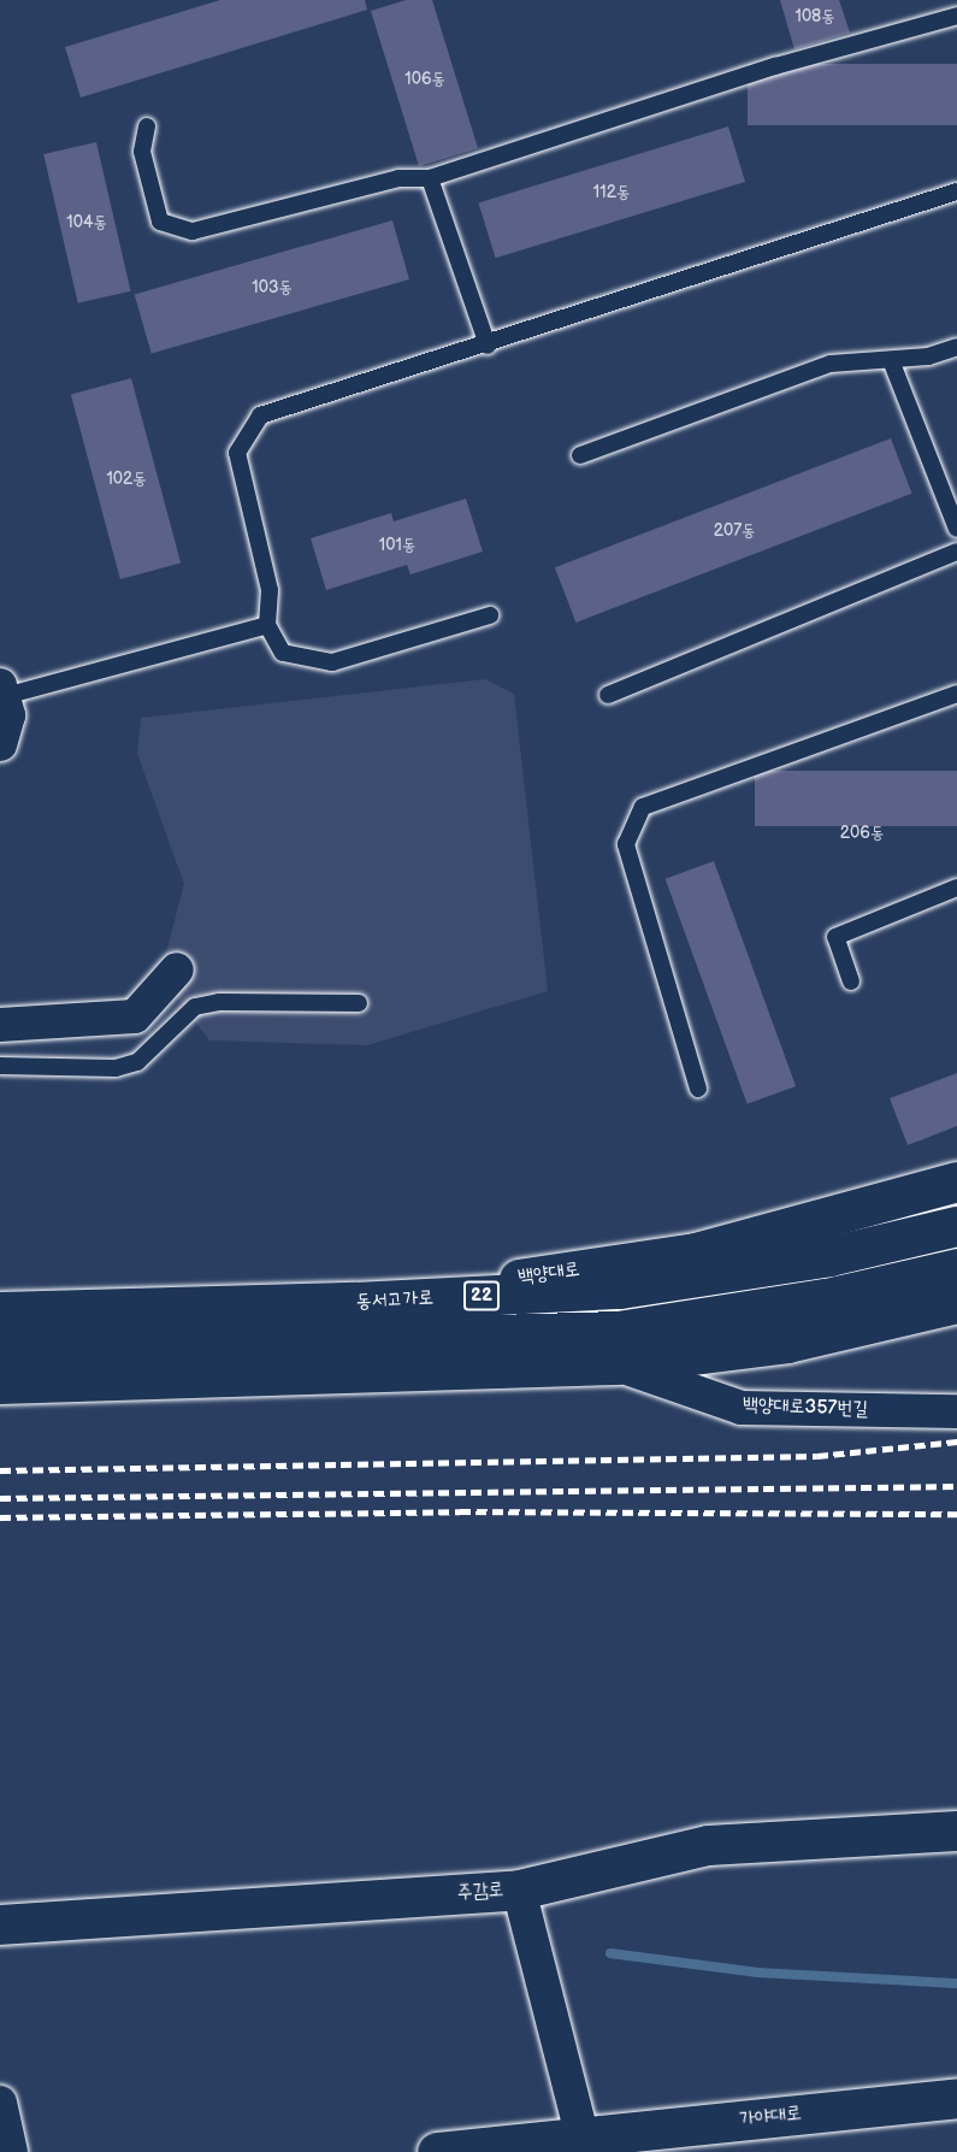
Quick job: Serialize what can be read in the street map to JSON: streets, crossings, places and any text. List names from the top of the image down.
{
  "streets": {
    "main road": [
      "백양대로",
      "22",
      "동서고가로",
      "주감로",
      "가야대로"
    ],
    "street": ["백양대로357번길"]
  },
  "house_numbers": [
    "108동",
    "106동",
    "112동",
    "104동",
    "103동",
    "102동",
    "207동",
    "101동",
    "206동"
  ]
}
